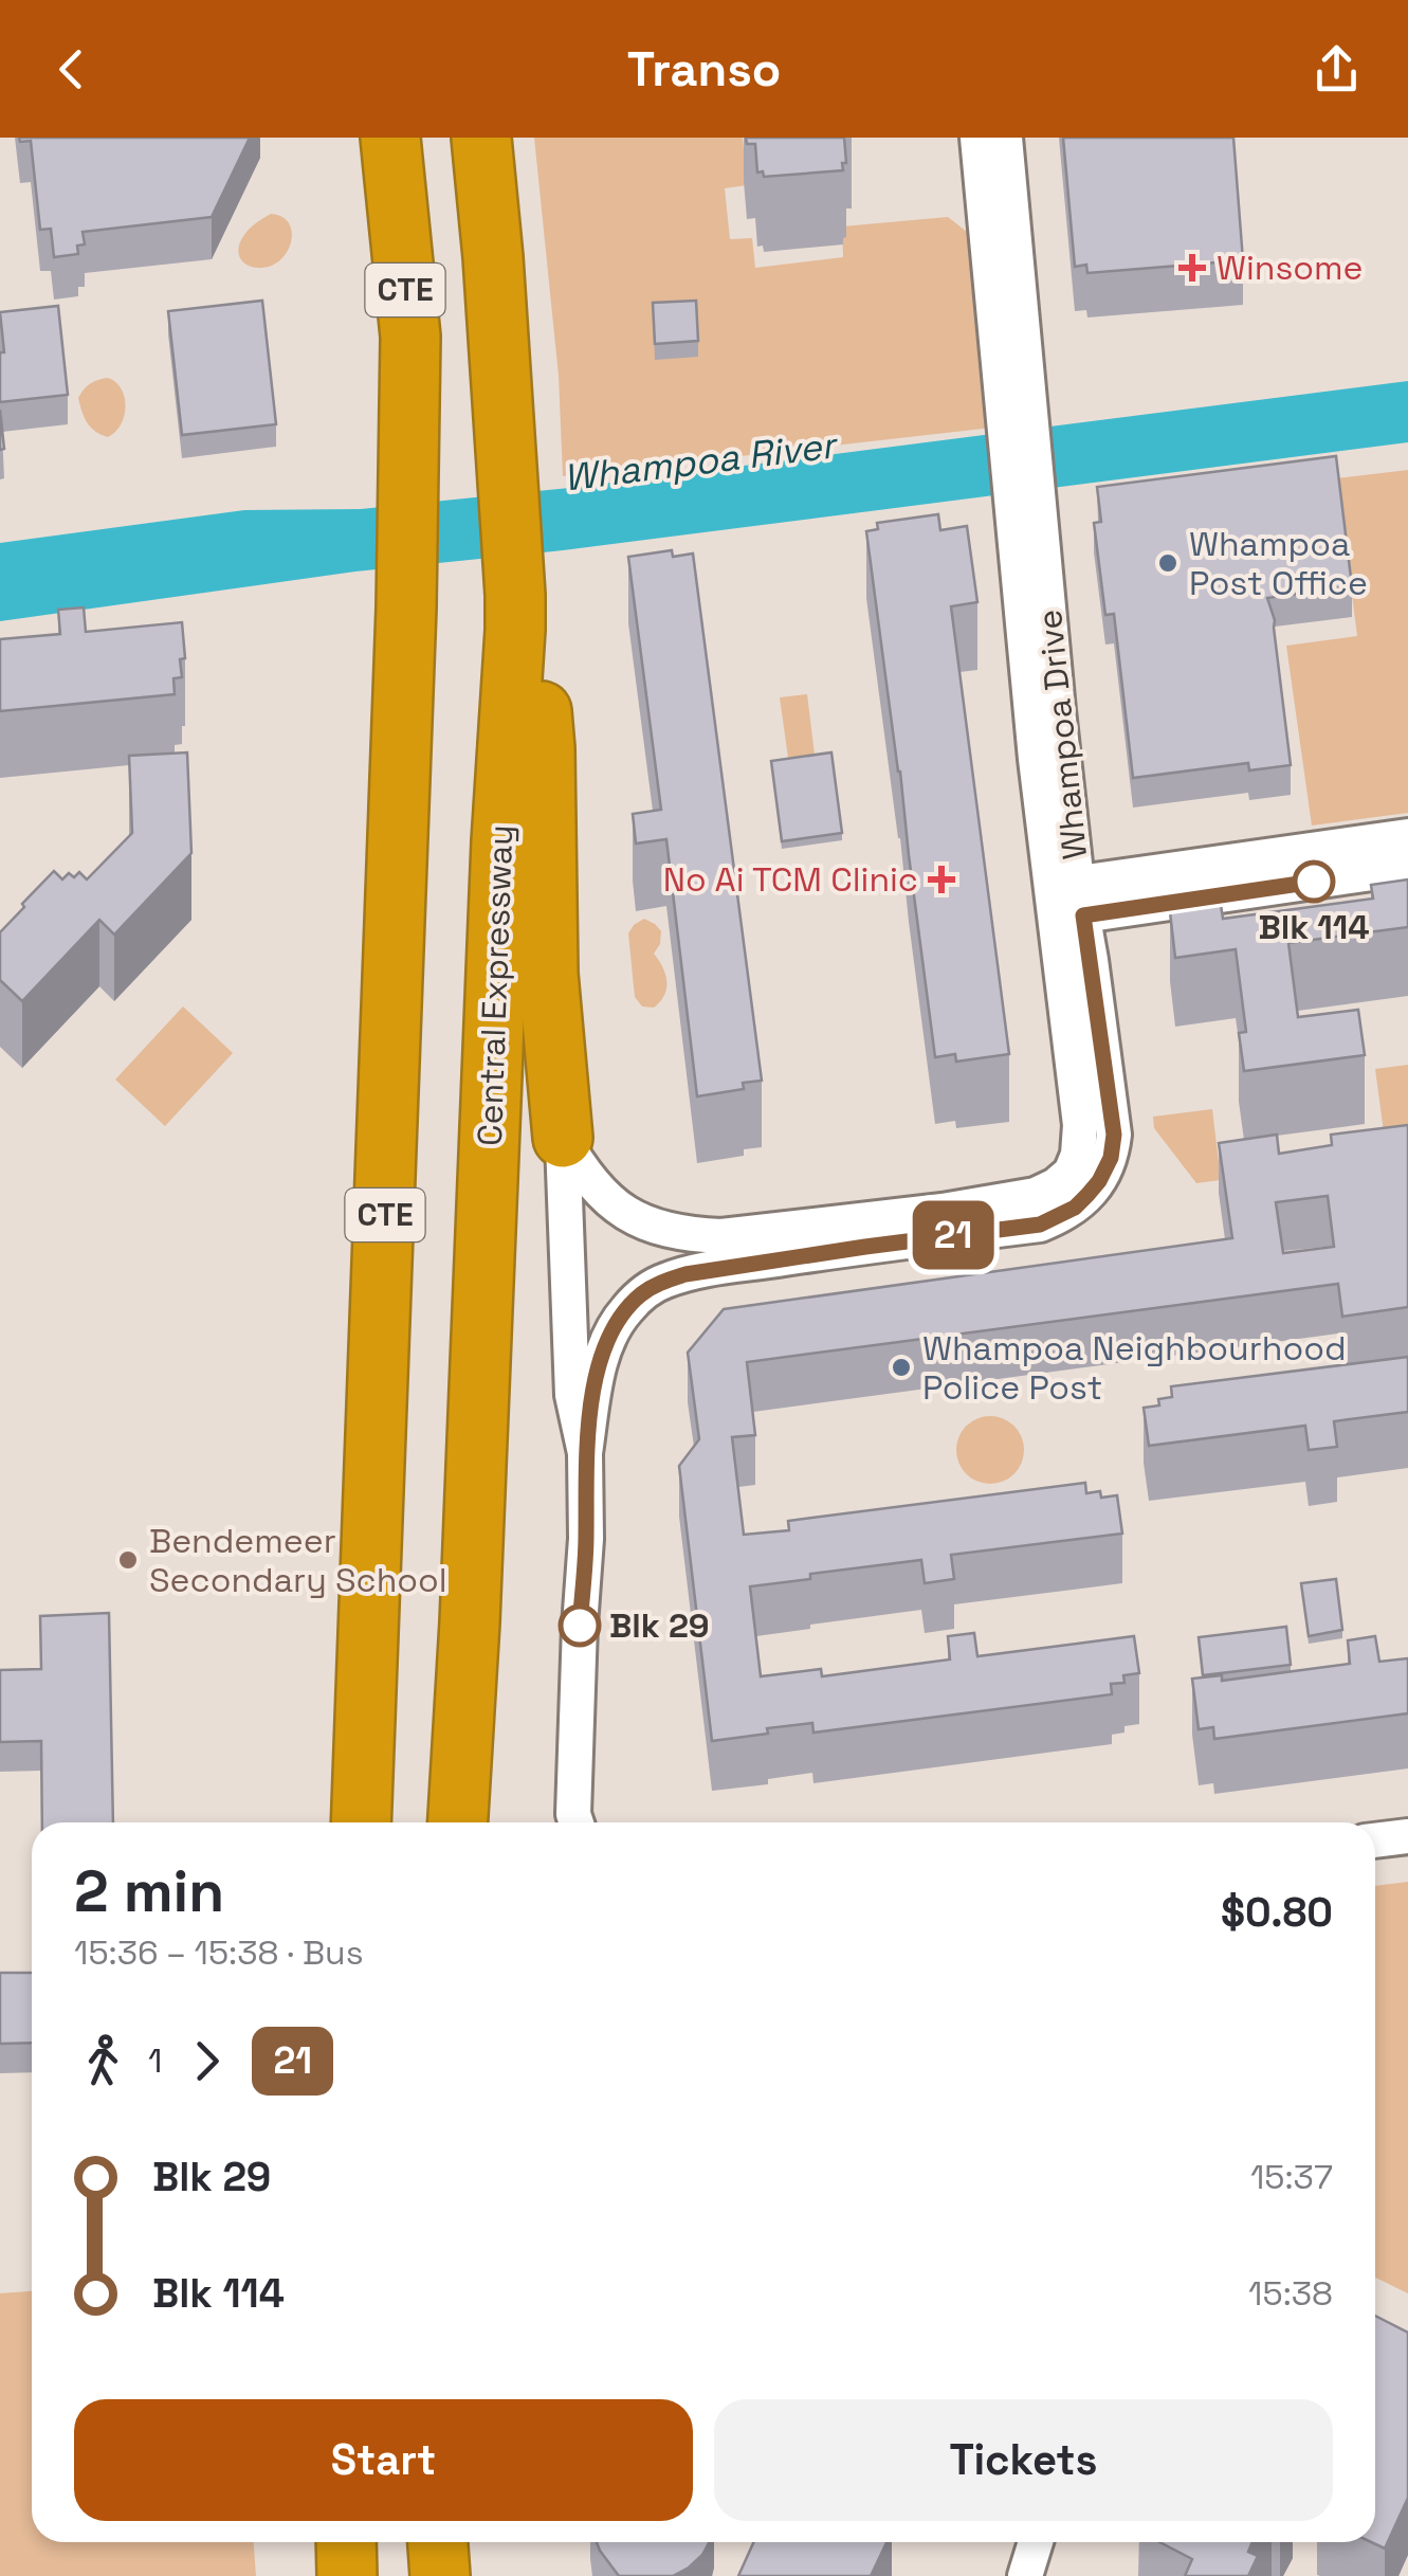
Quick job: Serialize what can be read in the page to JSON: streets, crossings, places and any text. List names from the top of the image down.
{
  "streets": {
    "highway": ["CTE", "Central Expressway"],
    "street": ["Whampoa Drive"]
  },
  "water": ["Whampoa River"],
  "places": {
    "health": ["Winsome", "No Ai TCM Clinic"],
    "other": [
      "Whampoa Post Office",
      "Blk 114",
      "Whampoa Neighbourhood Police Post",
      "Bendemeer Secondary School",
      "Blk 29"
    ]
  },
  "lines": ["bus line 21"],
  "page": {
    "header": "Transo",
    "on_map": "21",
    "heading": ["2 min", "15:36 – 15:38 · Bus", "$0.80"],
    "legs": ["1", "21"],
    "list": [
      {
        "name": "Blk 29",
        "value": "15:37"
      },
      {
        "name": "Blk 114",
        "value": "15:38"
      }
    ],
    "buttons": ["Start", "Tickets"]
  }
}
